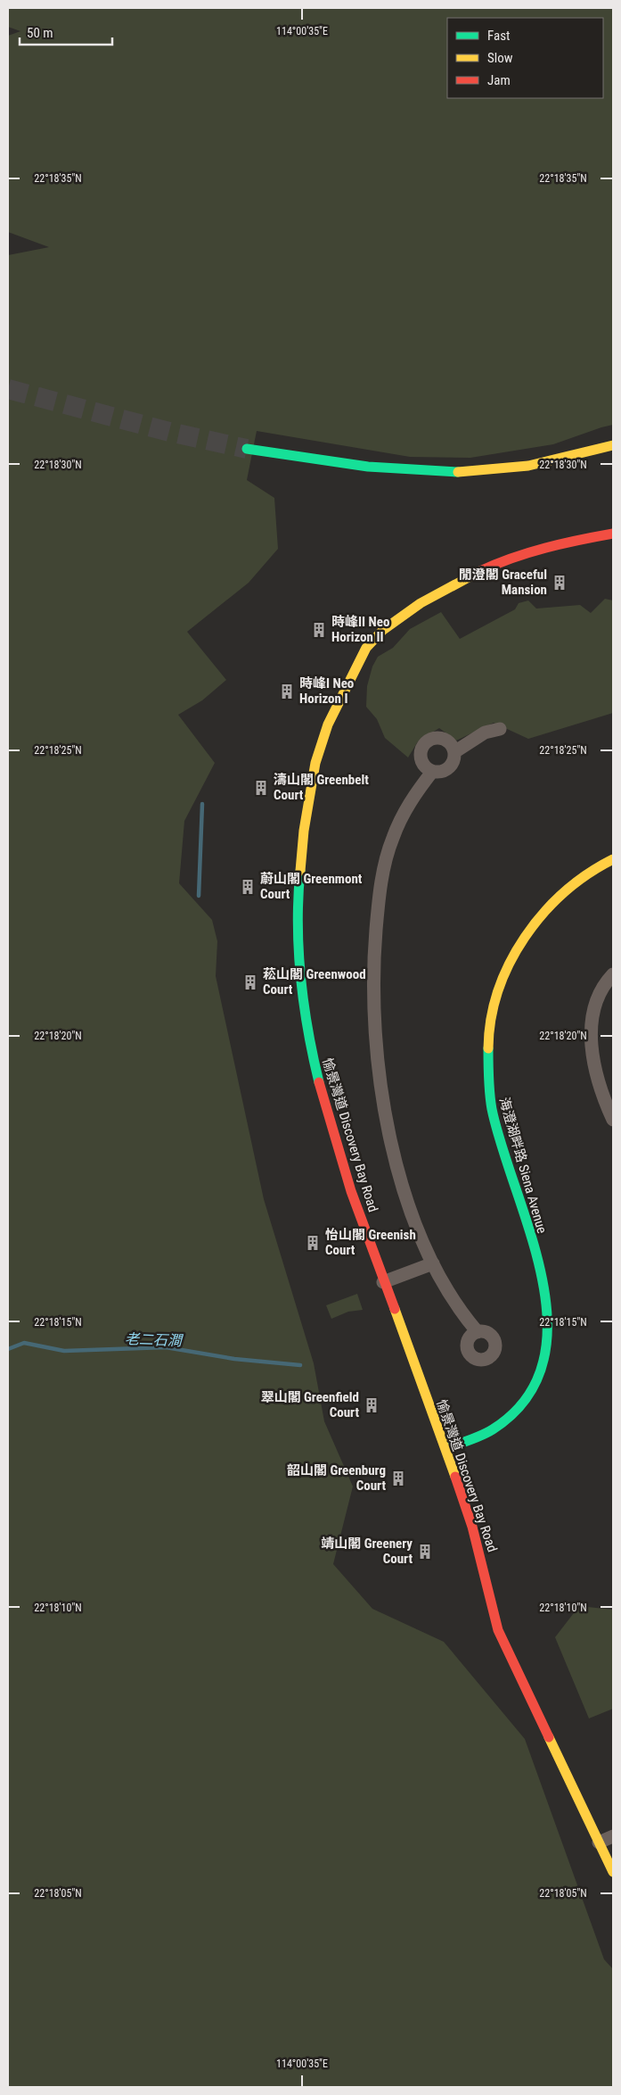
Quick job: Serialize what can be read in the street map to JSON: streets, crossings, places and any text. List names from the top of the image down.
{
  "streets": {
    "street": ["愉景灣道 Discovery Bay Road", "海澄湖畔路 Siena Avenue"]
  },
  "crossings": [
    ["愉景灣道 Discovery Bay Road", "海澄湖畔路 Siena Avenue"]
  ],
  "water": ["老二石澗"],
  "places": {
    "building": [
      "閒澄閣 Graceful Mansion",
      "時峰II Neo Horizon II",
      "時峰I Neo Horizon I",
      "濤山閣 Greenbelt Court",
      "蔚山閣 Greenmont Court",
      "菘山閣 Greenwood Court",
      "怡山閣 Greenish Court",
      "翠山閣 Greenfield Court",
      "韶山閣 Greenburg Court",
      "靖山閣 Greenery Court"
    ]
  },
  "legend": ["Fast", "Slow", "Jam"],
  "scale_bar": "50 m",
  "coordinates": [
    "114°00'35\"E",
    "22°18'35\"N",
    "22°18'30\"N",
    "22°18'25\"N",
    "22°18'20\"N",
    "22°18'15\"N",
    "22°18'10\"N",
    "22°18'05\"N"
  ]
}
